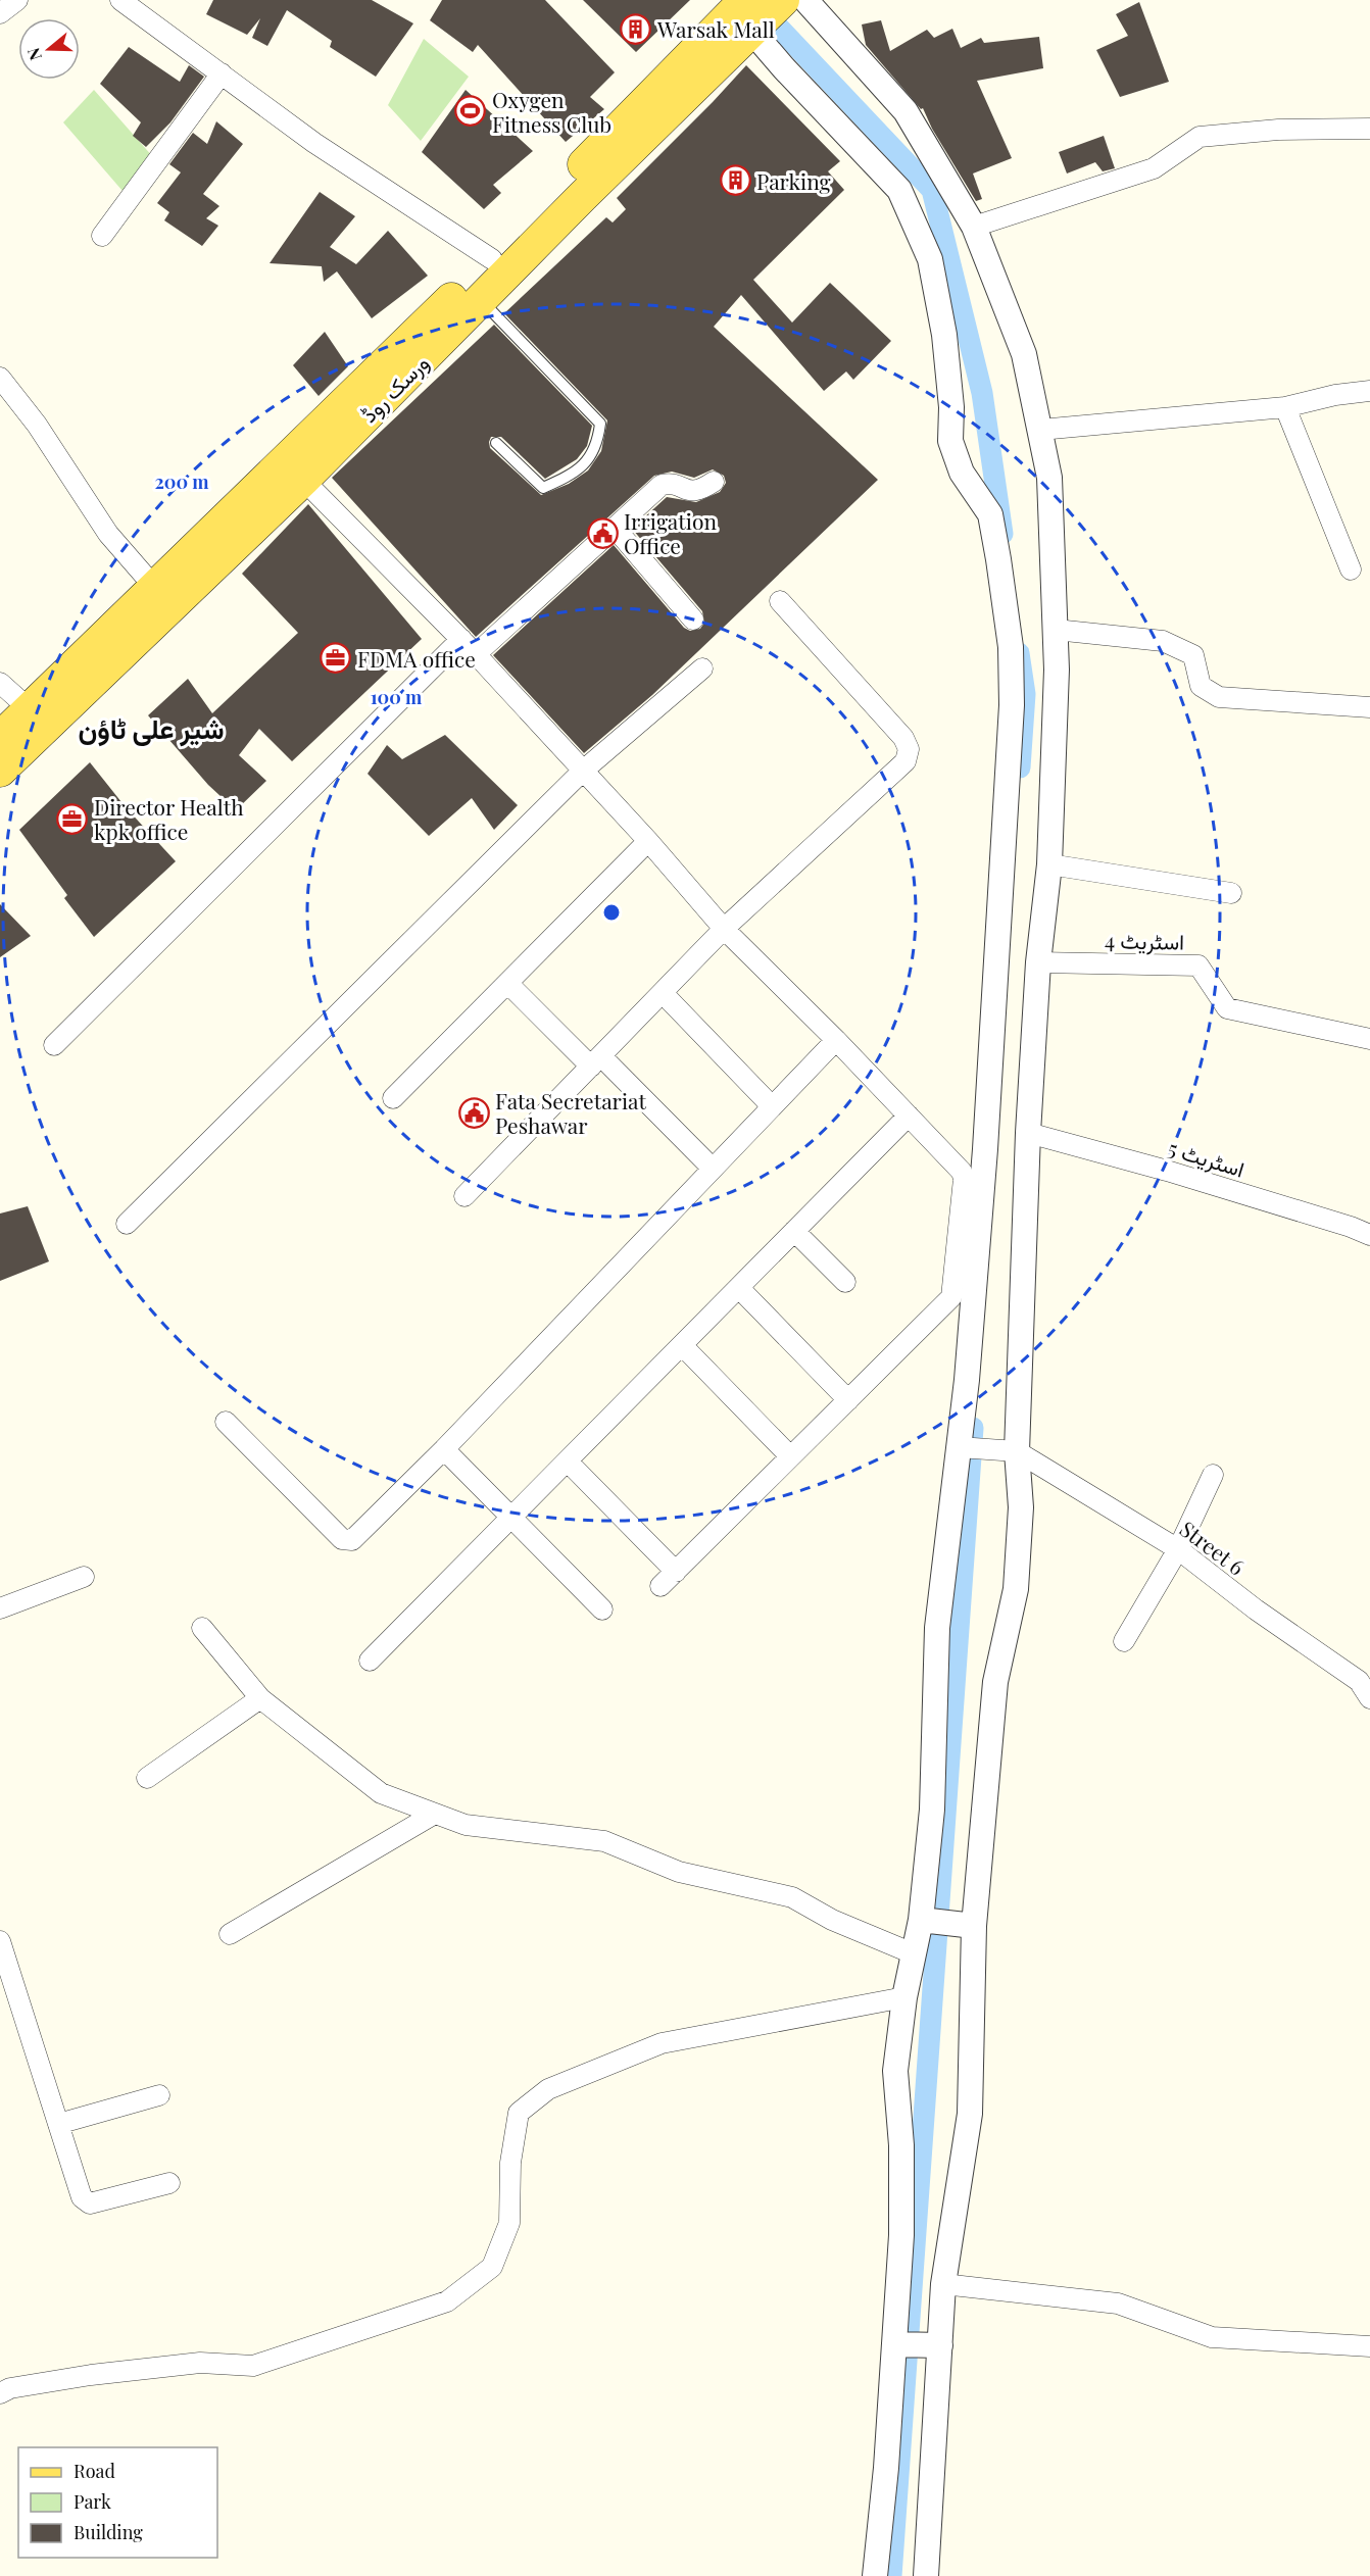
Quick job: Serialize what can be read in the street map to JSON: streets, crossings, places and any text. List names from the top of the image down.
{
  "streets": {
    "main road": ["ورسک روڈ"],
    "street": ["اسٹریٹ 4", "اسٹریٹ 5", "Street 6"]
  },
  "districts": ["شیر علی ٹاؤن"],
  "places": {
    "building": ["Warsak Mall", "Parking"],
    "sports": ["Oxygen Fitness Club"],
    "public building": ["Irrigation Office", "Fata Secretariat Peshawar"],
    "office": ["FDMA office", "Director Health kpk office"]
  },
  "legend": ["Road", "Park", "Building"],
  "north": "left",
  "rings": ["200 m", "100 m"]
}
